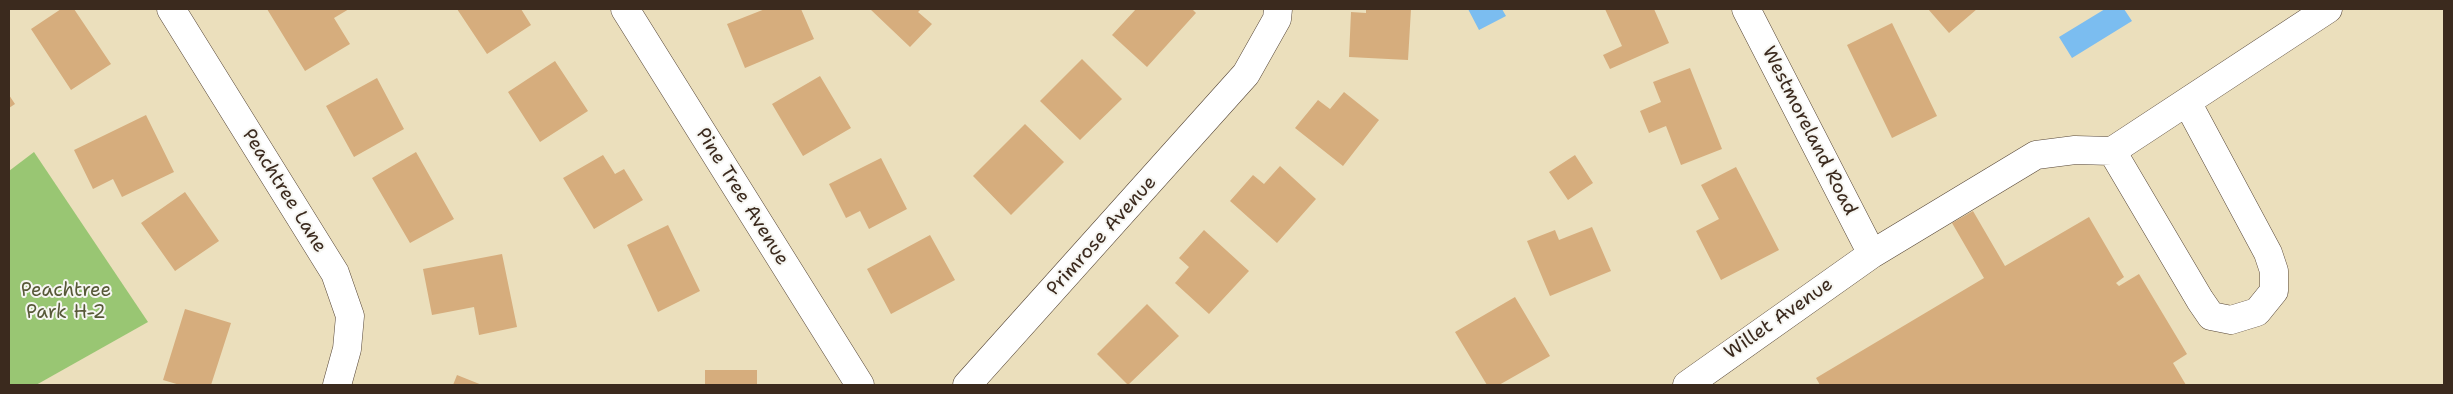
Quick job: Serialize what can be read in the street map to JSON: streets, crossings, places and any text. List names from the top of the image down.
{
  "streets": {
    "street": [
      "Westmoreland Road",
      "Peachtree Lane",
      "Pine Tree Avenue",
      "Primrose Avenue",
      "Willet Avenue"
    ]
  },
  "crossings": [
    ["Westmoreland Road", "Willet Avenue"]
  ],
  "parks": ["Peachtree Park H-2"]
}
